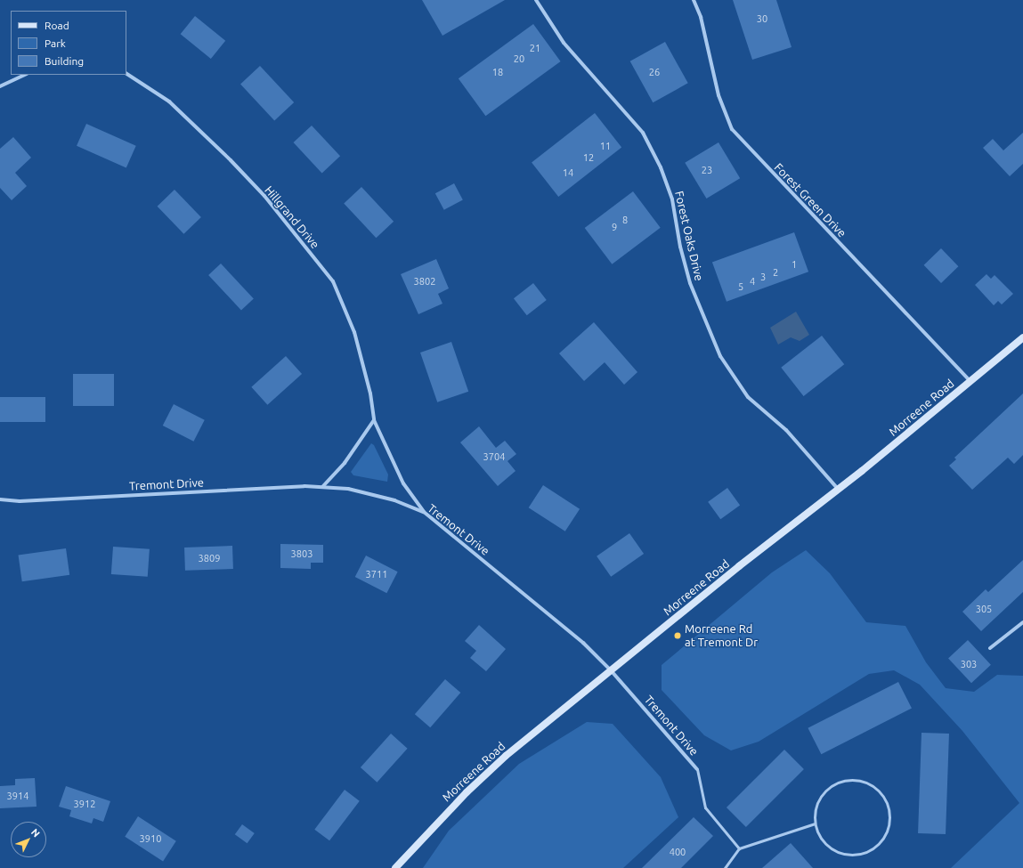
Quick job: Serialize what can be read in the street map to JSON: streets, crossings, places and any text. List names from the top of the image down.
{
  "streets": {
    "street": [
      "Forest Green Drive",
      "Hillgrand Drive",
      "Forest Oaks Drive",
      "Morreene Road",
      "Tremont Drive"
    ]
  },
  "crossings": [
    ["Forest Green Drive", "Morreene Road"],
    ["Hillgrand Drive", "Tremont Drive"],
    ["Forest Oaks Drive", "Morreene Road"],
    ["Morreene Road", "Tremont Drive"]
  ],
  "places": ["Morreene Rd at Tremont Dr"],
  "house_numbers": [
    "30",
    "21",
    "20",
    "18",
    "26",
    "11",
    "12",
    "23",
    "14",
    "8",
    "9",
    "1",
    "2",
    "3",
    "3802",
    "4",
    "5",
    "3704",
    "3803",
    "3809",
    "3711",
    "305",
    "303",
    "3914",
    "3912",
    "3910",
    "400"
  ],
  "legend": ["Road", "Park", "Building"],
  "north": "top right"
}
